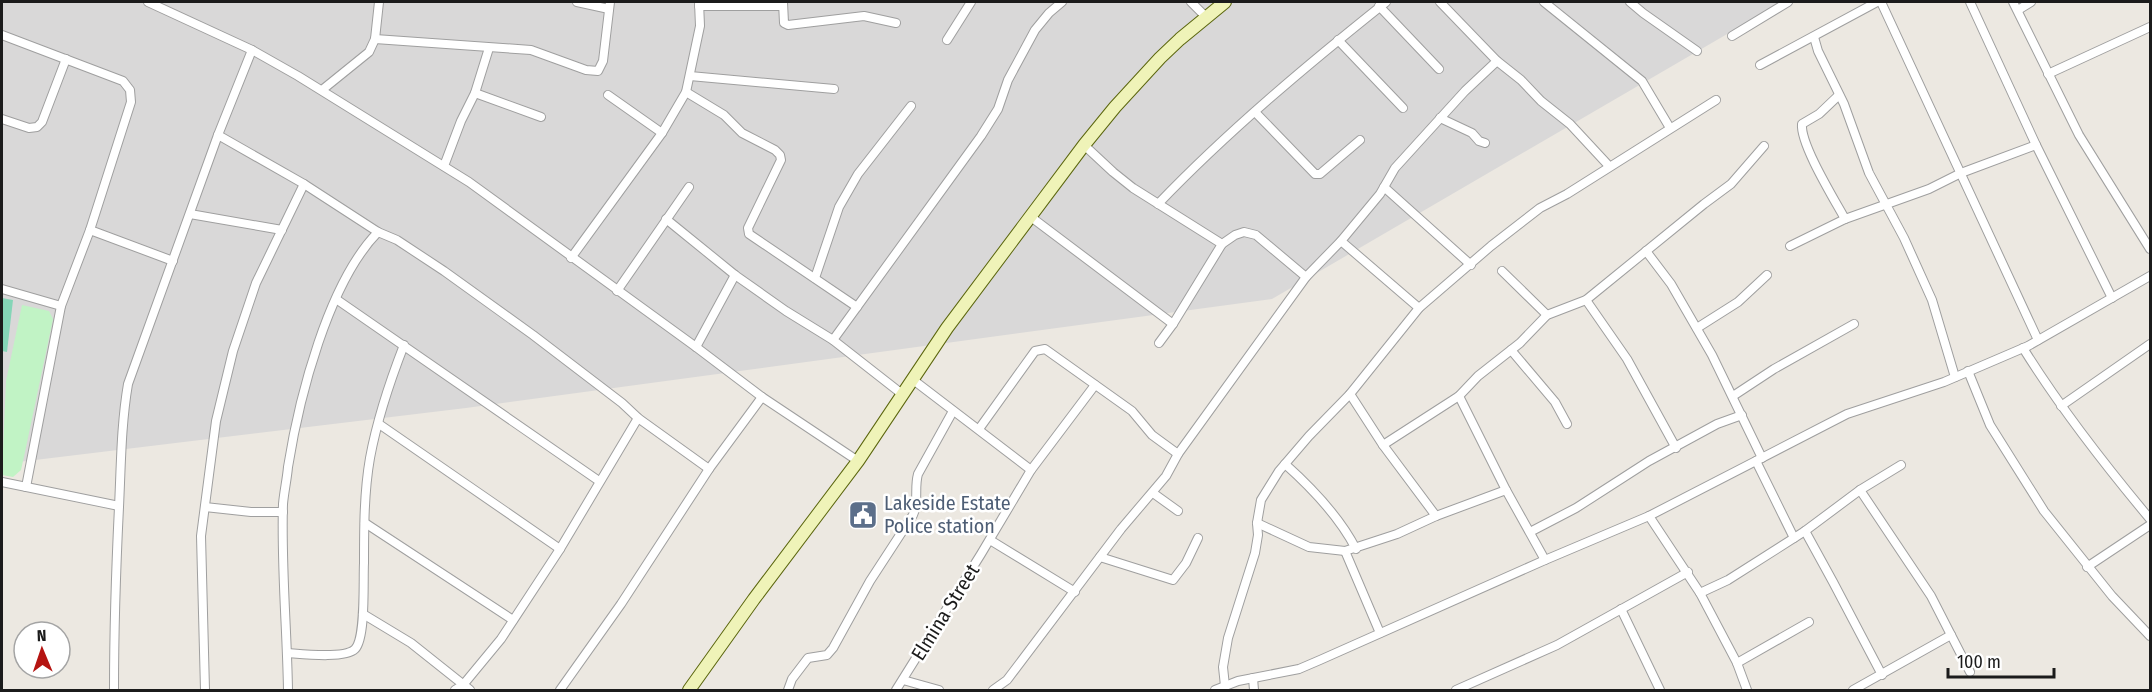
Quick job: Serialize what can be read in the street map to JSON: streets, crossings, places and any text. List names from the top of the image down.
{
  "streets": {
    "street": ["Elmina Street"]
  },
  "places": {
    "public building": ["Lakeside Estate Police station"]
  },
  "scale_bar": "100 m",
  "north": "top"
}
